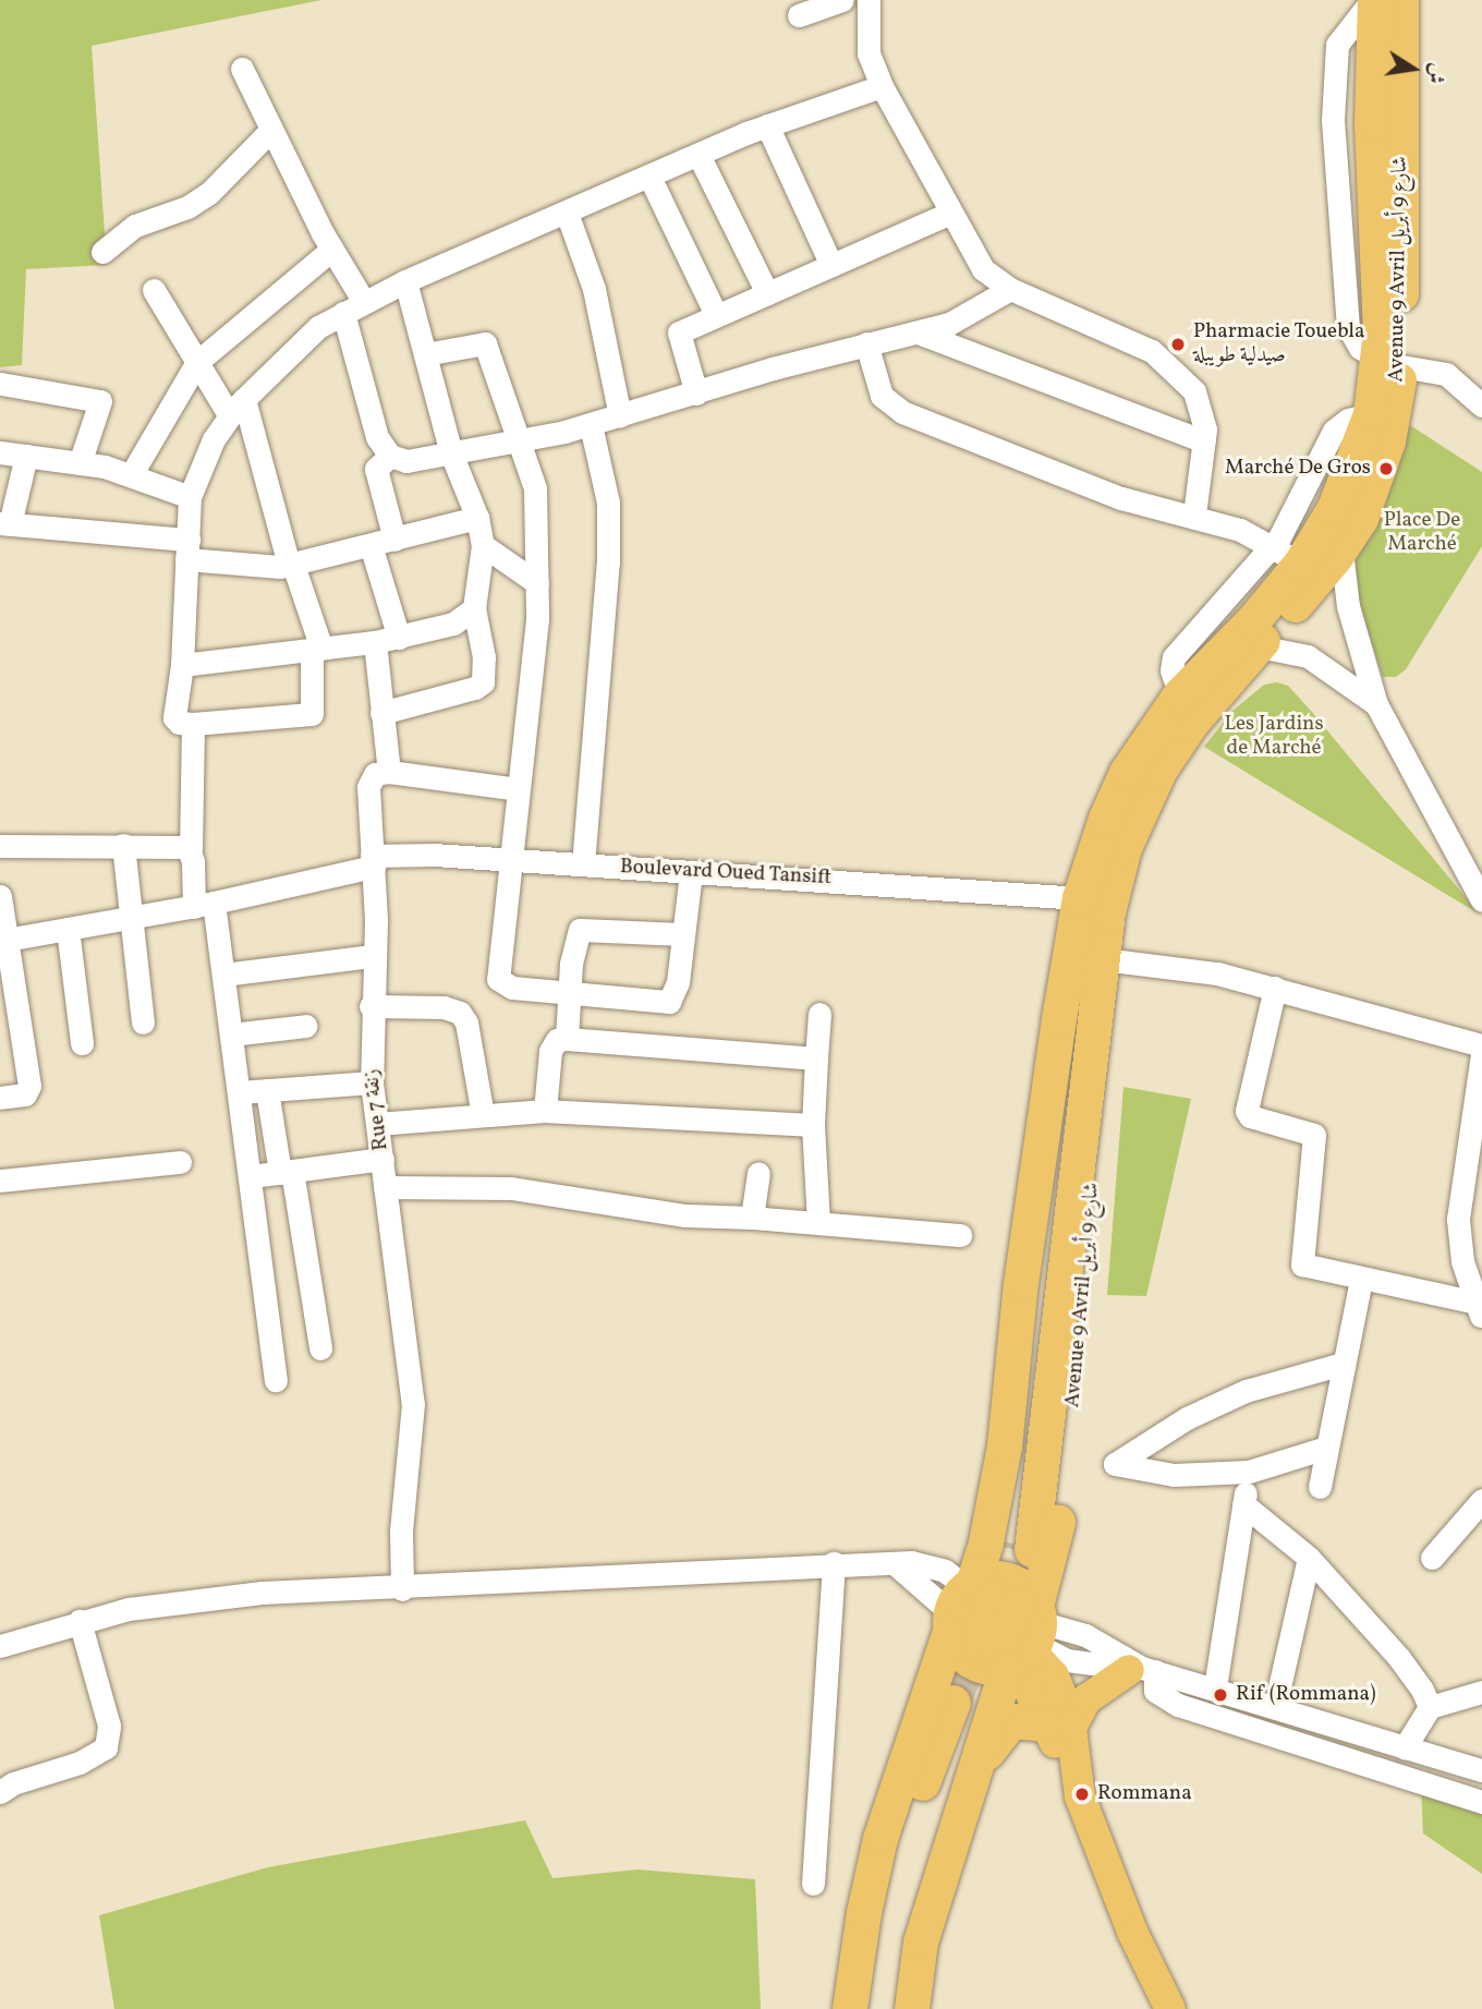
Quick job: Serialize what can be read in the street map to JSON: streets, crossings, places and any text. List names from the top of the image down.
{
  "streets": {
    "highway": ["Avenue 9 Avril شارع 9 أبريل"],
    "street": ["Boulevard Oued Tansift", "Rue 7 زنقة"]
  },
  "crossings": [
    ["Avenue 9 Avril شارع 9 أبريل", "Boulevard Oued Tansift"],
    ["Boulevard Oued Tansift", "Rue 7 زنقة"]
  ],
  "parks": ["Place De Marché", "Les Jardins de Marché"],
  "places": [
    "Pharmacie Touebla صيدلية طويبلة",
    "Marché De Gros",
    "Rif (Rommana)",
    "Rommana"
  ],
  "north": "right"
}
